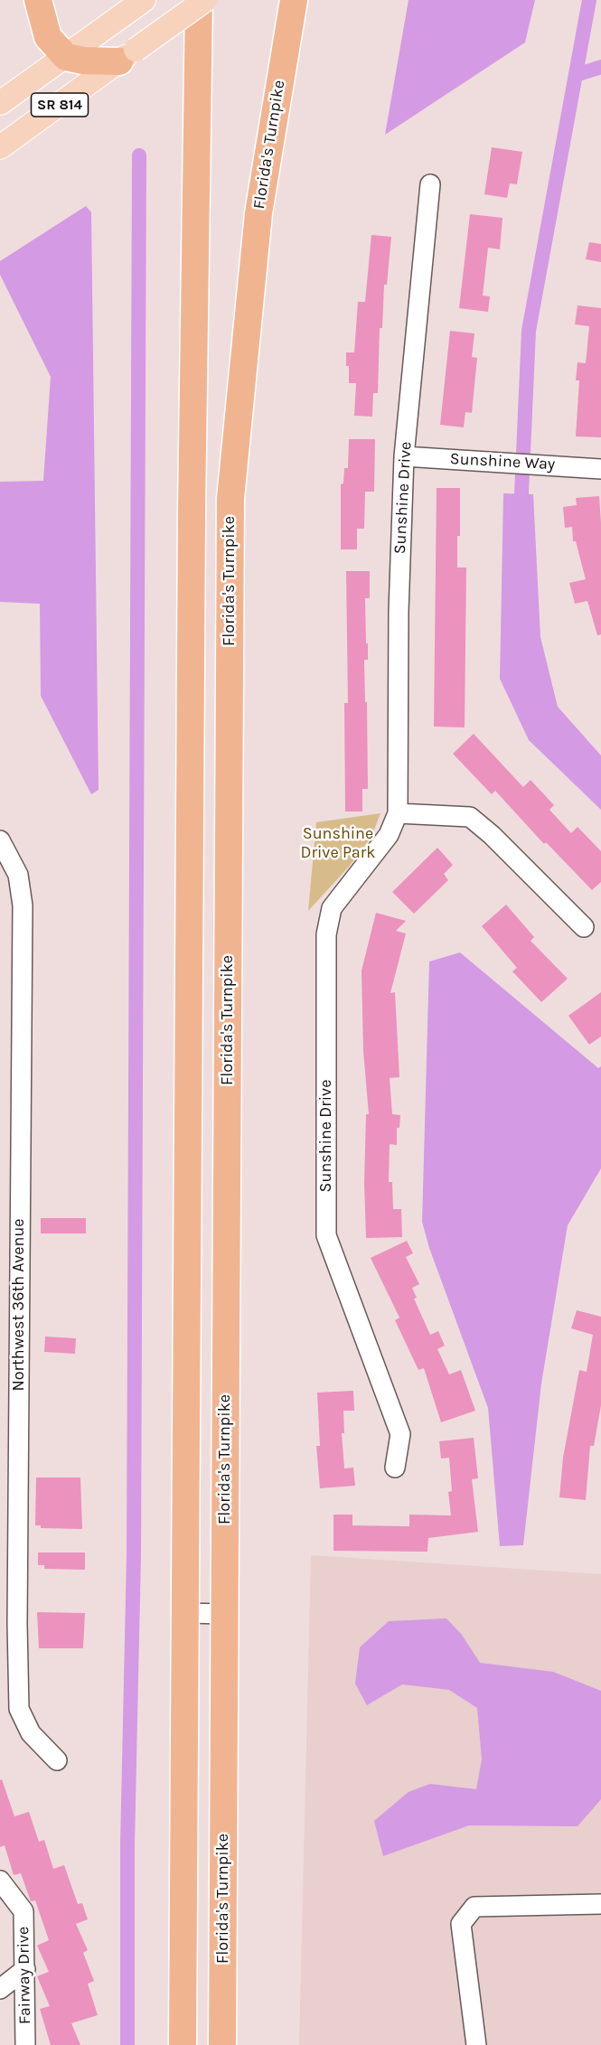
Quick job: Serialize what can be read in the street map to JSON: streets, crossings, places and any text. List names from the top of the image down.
{
  "streets": {
    "highway": ["Florida's Turnpike"],
    "main road": ["SR 814"],
    "street": [
      "Sunshine Way",
      "Sunshine Drive",
      "Northwest 36th Avenue",
      "Fairway Drive"
    ]
  },
  "crossings": [
    ["Sunshine Way", "Sunshine Drive"]
  ],
  "parks": ["Sunshine Drive Park"]
}
